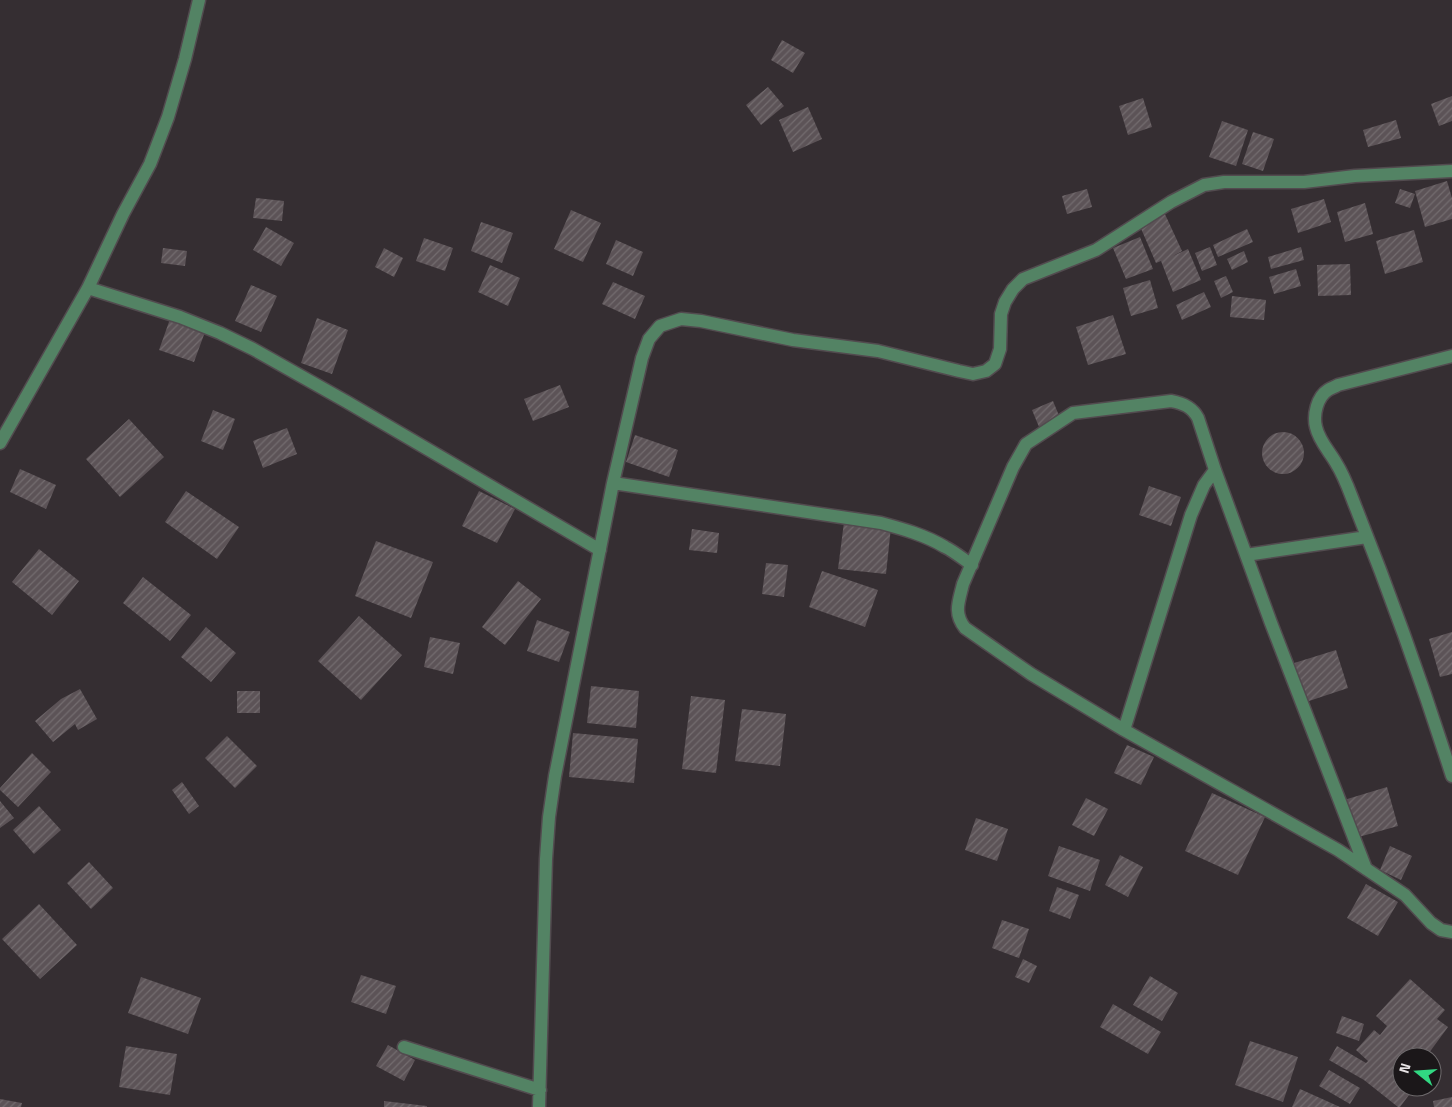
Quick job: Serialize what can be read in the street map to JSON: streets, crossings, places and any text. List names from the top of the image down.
{
  "north": "left"
}
